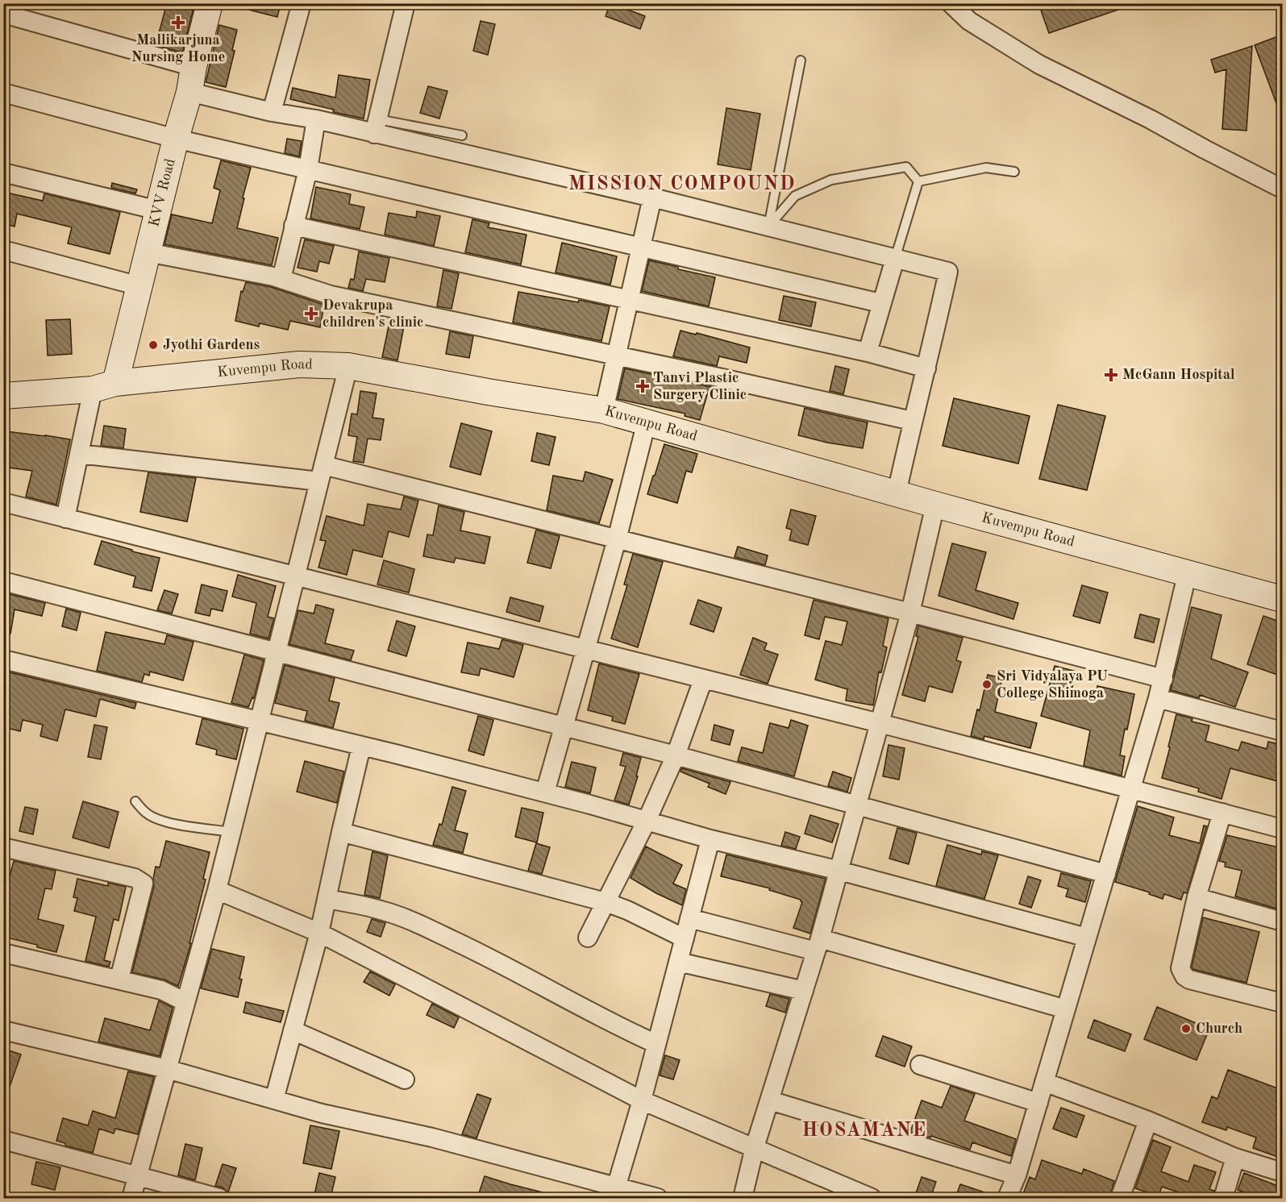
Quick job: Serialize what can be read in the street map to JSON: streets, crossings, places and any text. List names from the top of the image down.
{
  "streets": {
    "main road": ["KVV Road", "Kuvempu Road"]
  },
  "crossings": [
    ["KVV Road", "Kuvempu Road"]
  ],
  "districts": ["MISSION COMPOUND", "HOSAMANE"],
  "places": {
    "health": [
      "Mallikarjuna Nursing Home",
      "Devakrupa children's clinic",
      "McGann Hospital",
      "Tanvi Plastic Surgery Clinic"
    ],
    "other": ["Jyothi Gardens", "Sri Vidyalaya PU College Shimoga", "Church"]
  }
}
